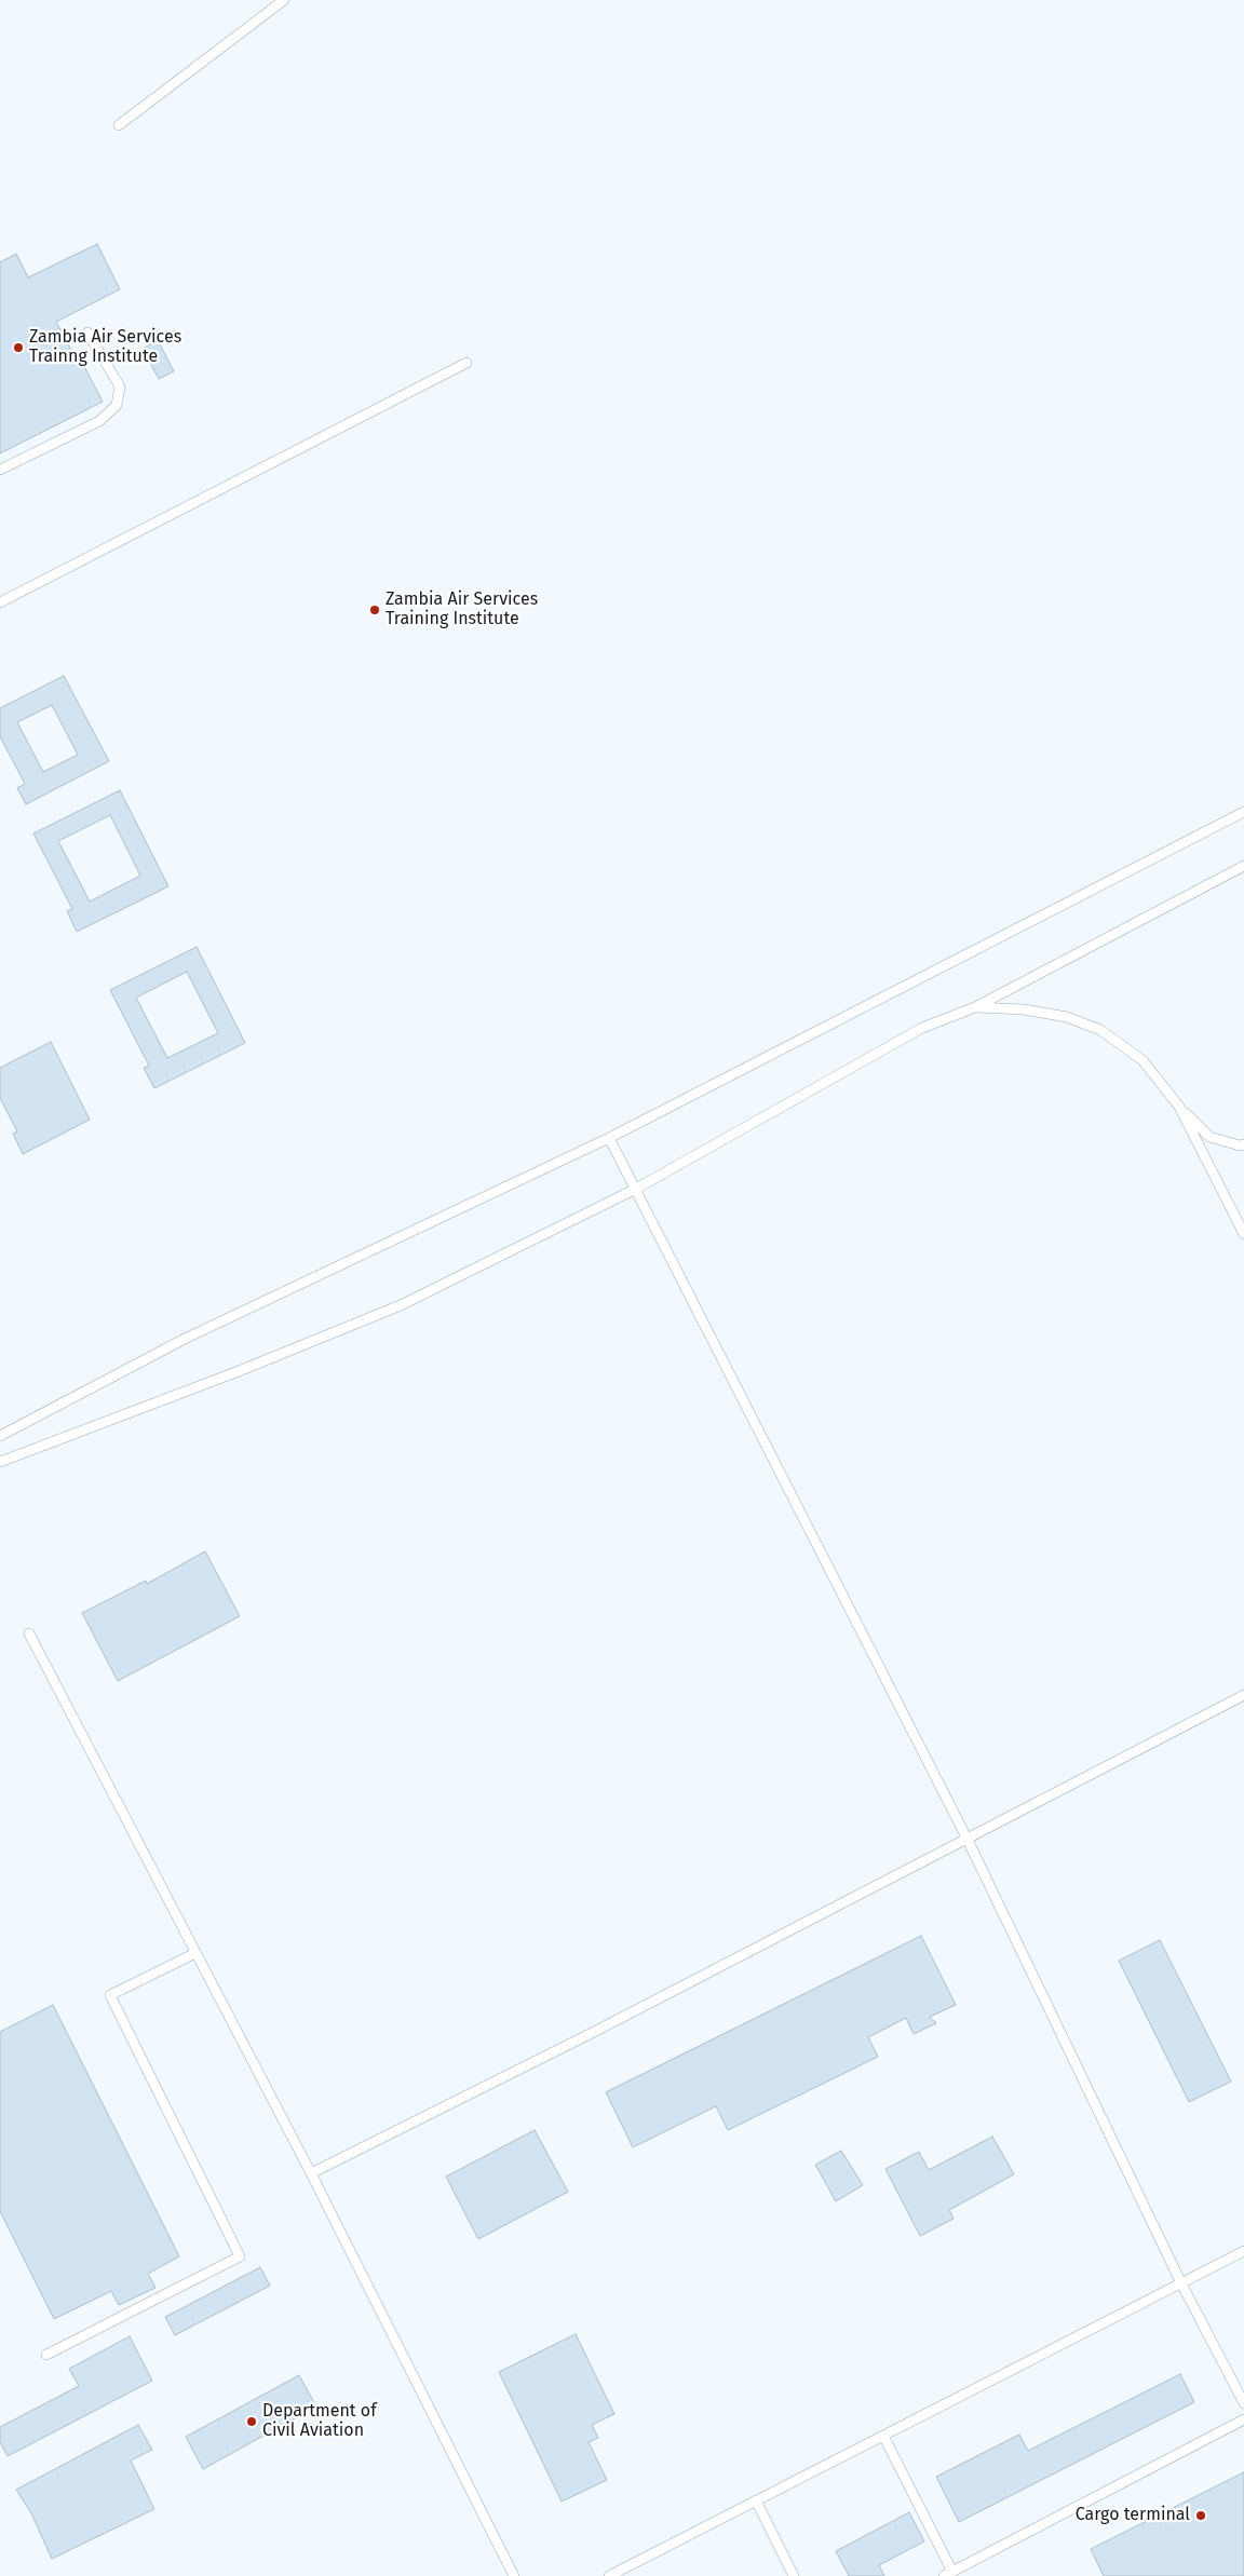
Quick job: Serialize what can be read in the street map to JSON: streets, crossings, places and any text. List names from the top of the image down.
{
  "places": [
    "Zambia Air Services Trainng Institute",
    "Zambia Air Services Training Institute",
    "Department of Civil Aviation",
    "Cargo terminal"
  ]
}
